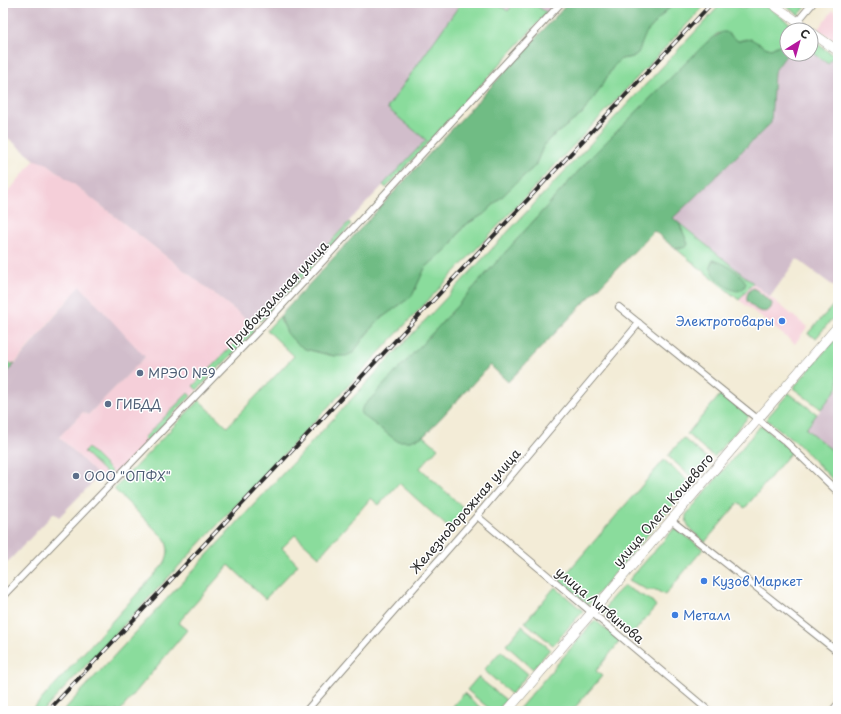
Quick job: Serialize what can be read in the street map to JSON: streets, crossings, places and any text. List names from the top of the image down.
{
  "streets": {
    "main road": ["улица Олега Кошевого"],
    "street": ["Привокзальная улица", "Железнодорожная улица", "улица Литвинова"]
  },
  "crossings": [
    ["улица Олега Кошевого", "улица Литвинова"],
    ["Железнодорожная улица", "улица Литвинова"]
  ],
  "places": [
    "Электротовары",
    "МРЭО №9",
    "ГИБДД",
    "ООО \"ОПФХ\"",
    "Кузов Маркет",
    "Металл"
  ],
  "north": "top right"
}
